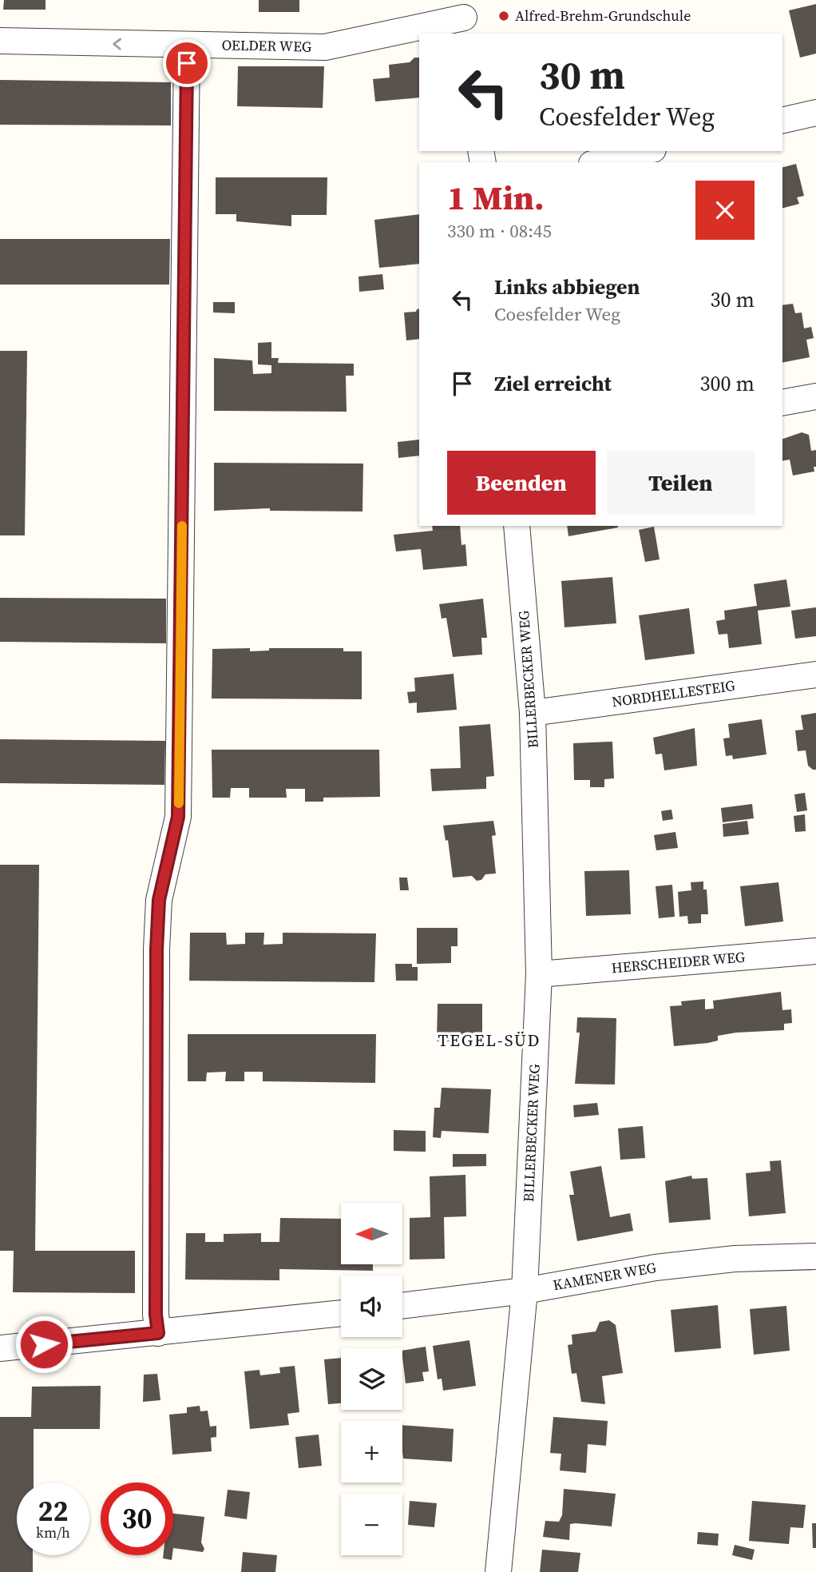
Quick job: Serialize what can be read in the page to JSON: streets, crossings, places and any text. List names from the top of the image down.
{
  "streets": {
    "street": [
      "OELDER WEG",
      "BILLERBECKER WEG",
      "NORDHELLESTEIG",
      "HERSCHEIDER WEG",
      "KAMENER WEG"
    ]
  },
  "crossings": [
    ["BILLERBECKER WEG", "NORDHELLESTEIG"],
    ["BILLERBECKER WEG", "HERSCHEIDER WEG"],
    ["BILLERBECKER WEG", "KAMENER WEG"]
  ],
  "one_way": ["OELDER WEG"],
  "districts": ["TEGEL-SÜD"],
  "places": ["Alfred-Brehm-Grundschule"],
  "north": "left",
  "page": {
    "turn": ["30 m", "Coesfelder Weg"],
    "heading": ["1 Min.", "330 m · 08:45"],
    "list": [
      {
        "name": "Links abbiegen",
        "note": "Coesfelder Weg",
        "value": "30 m"
      },
      {
        "name": "Ziel erreicht",
        "value": "300 m"
      }
    ],
    "buttons": ["Beenden", "Teilen"],
    "map_buttons": ["+", "−"],
    "speed": "22 km/h",
    "limit": "30"
  }
}
